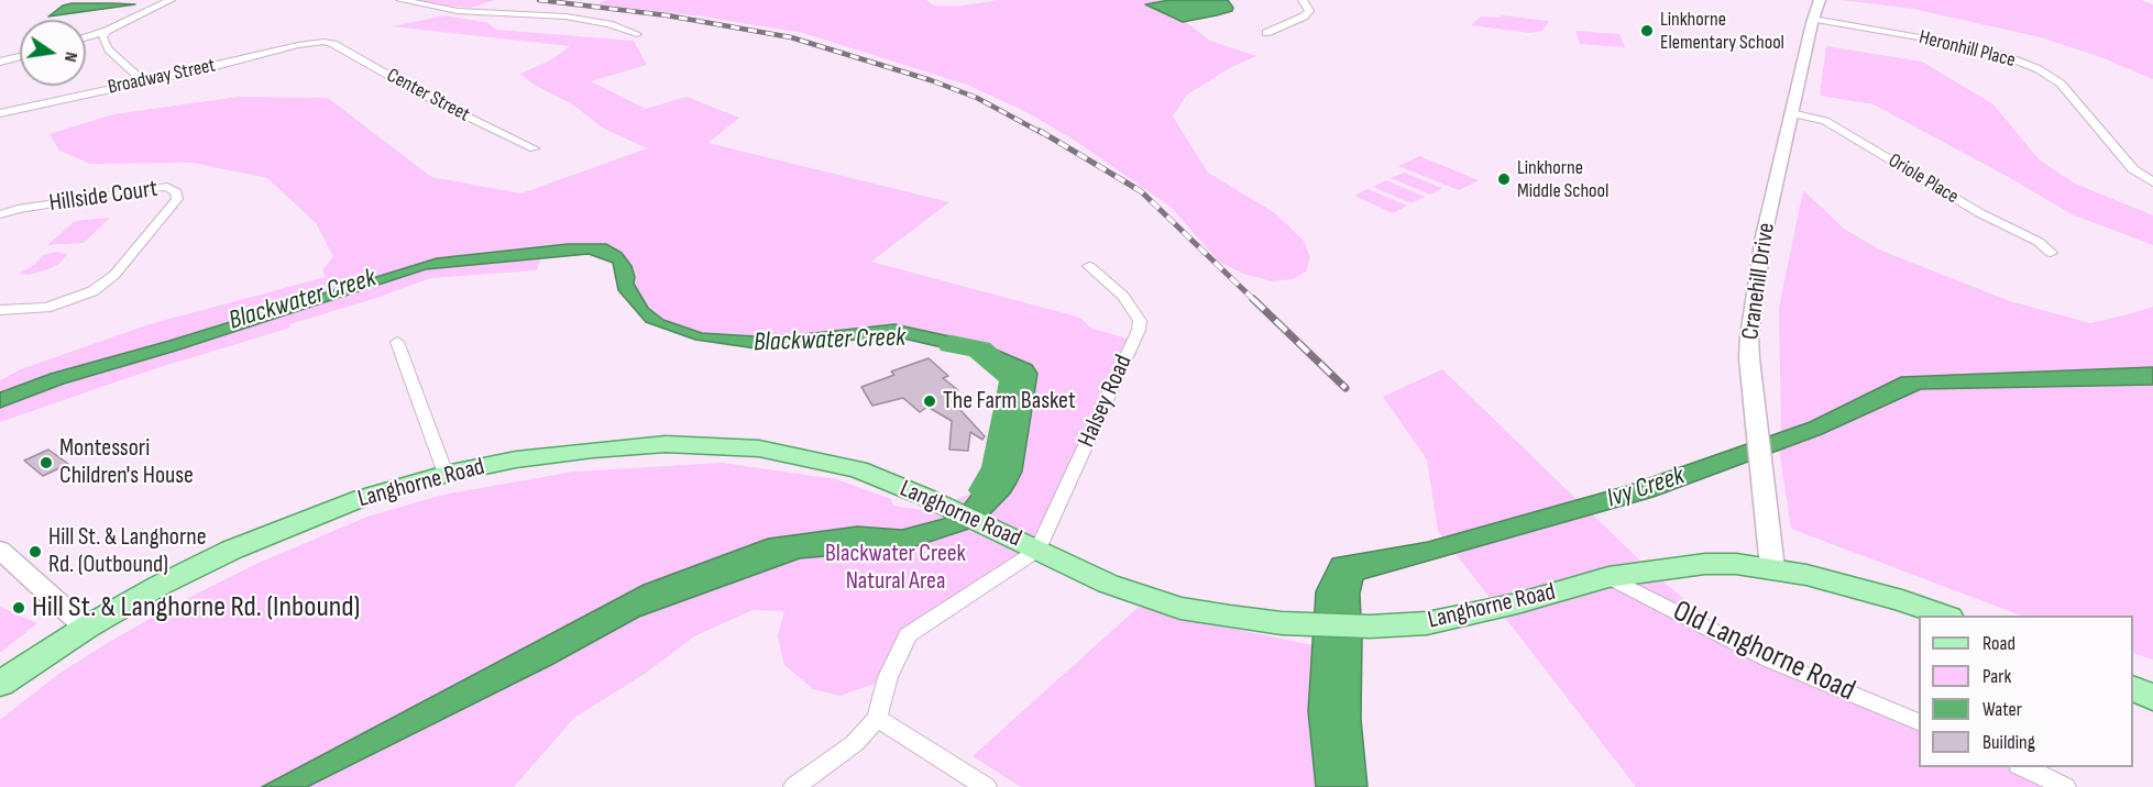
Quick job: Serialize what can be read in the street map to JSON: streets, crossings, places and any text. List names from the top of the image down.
{
  "streets": {
    "main road": ["Cranehill Drive", "Langhorne Road"],
    "street": [
      "Heronhill Place",
      "Broadway Street",
      "Center Street",
      "Oriole Place",
      "Hillside Court",
      "Halsey Road",
      "Old Langhorne Road"
    ]
  },
  "crossings": [
    ["Heronhill Place", "Cranehill Drive"],
    ["Broadway Street", "Center Street"],
    ["Oriole Place", "Cranehill Drive"],
    ["Cranehill Drive", "Langhorne Road"],
    ["Halsey Road", "Langhorne Road"],
    ["Langhorne Road", "Old Langhorne Road"]
  ],
  "water": ["Blackwater Creek", "Ivy Creek"],
  "parks": ["Blackwater Creek Natural Area"],
  "places": [
    "Linkhorne Elementary School",
    "Linkhorne Middle School",
    "The Farm Basket",
    "Montessori Children's House",
    "Hill St. & Langhorne Rd. (Outbound)",
    "Hill St. & Langhorne Rd. (Inbound)"
  ],
  "legend": [
    "Road",
    "Park",
    "Water",
    "Building"
  ],
  "north": "right"
}
